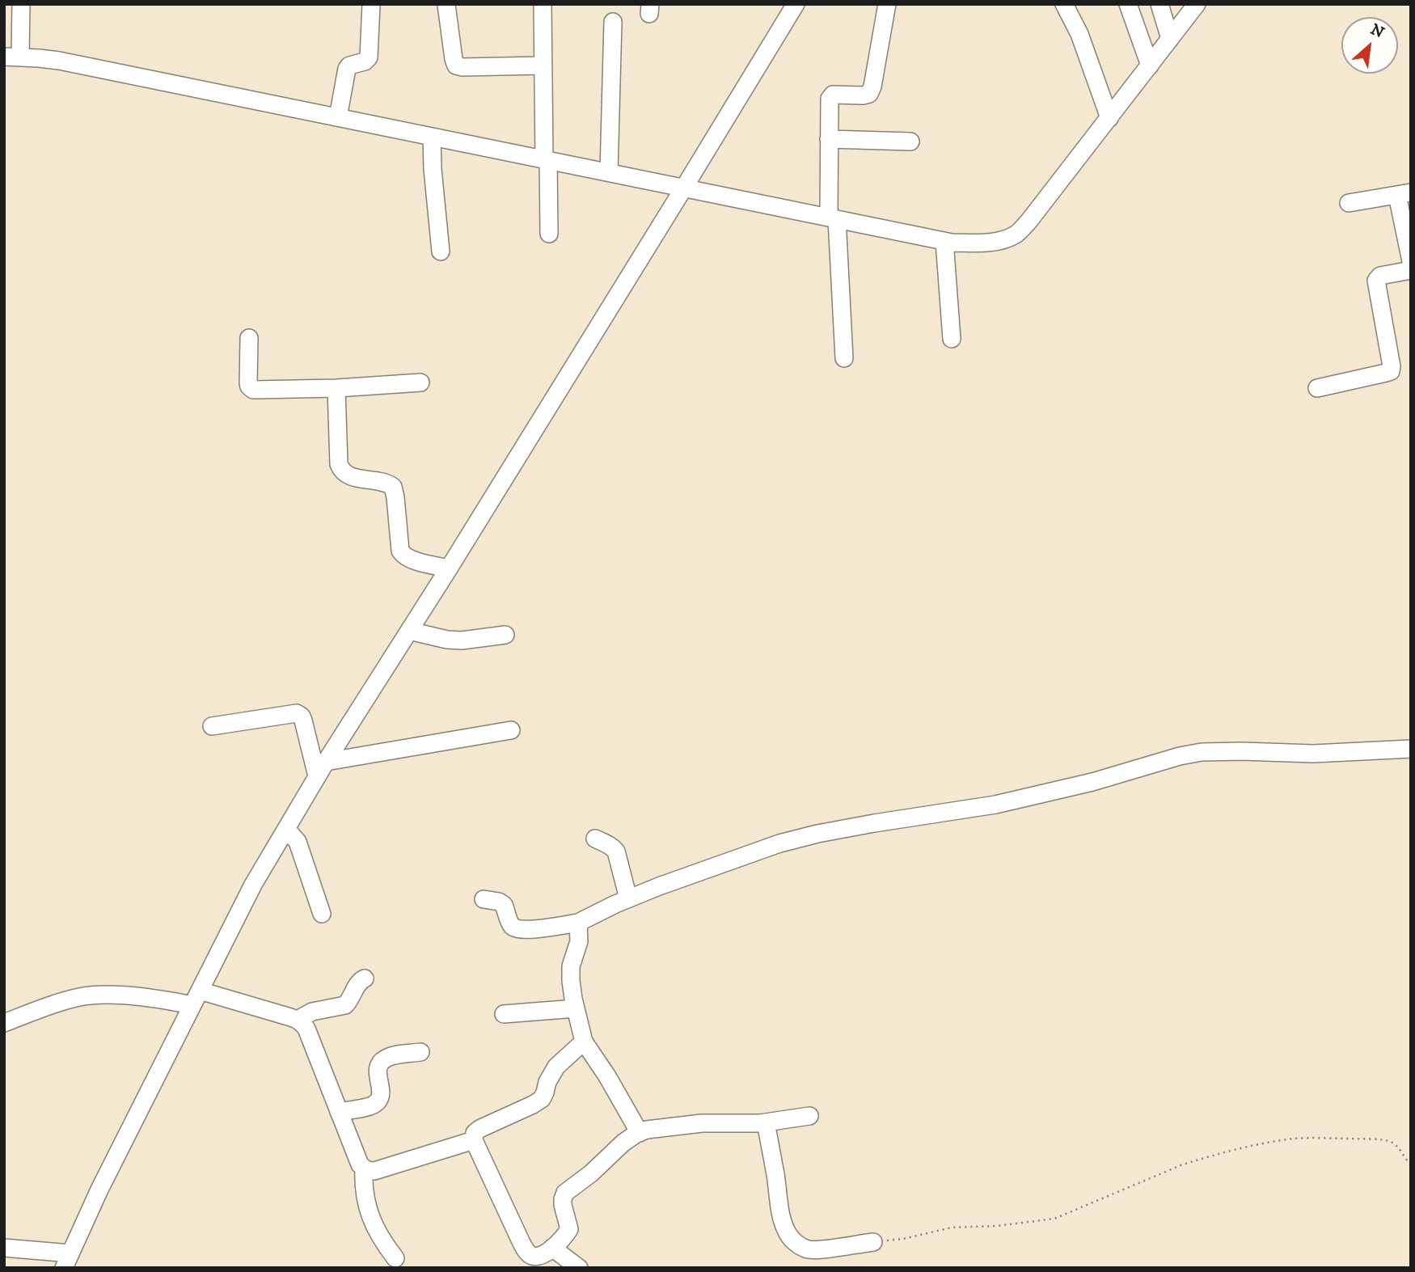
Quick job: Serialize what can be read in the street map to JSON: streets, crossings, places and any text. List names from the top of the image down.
{
  "north": "top right"
}
